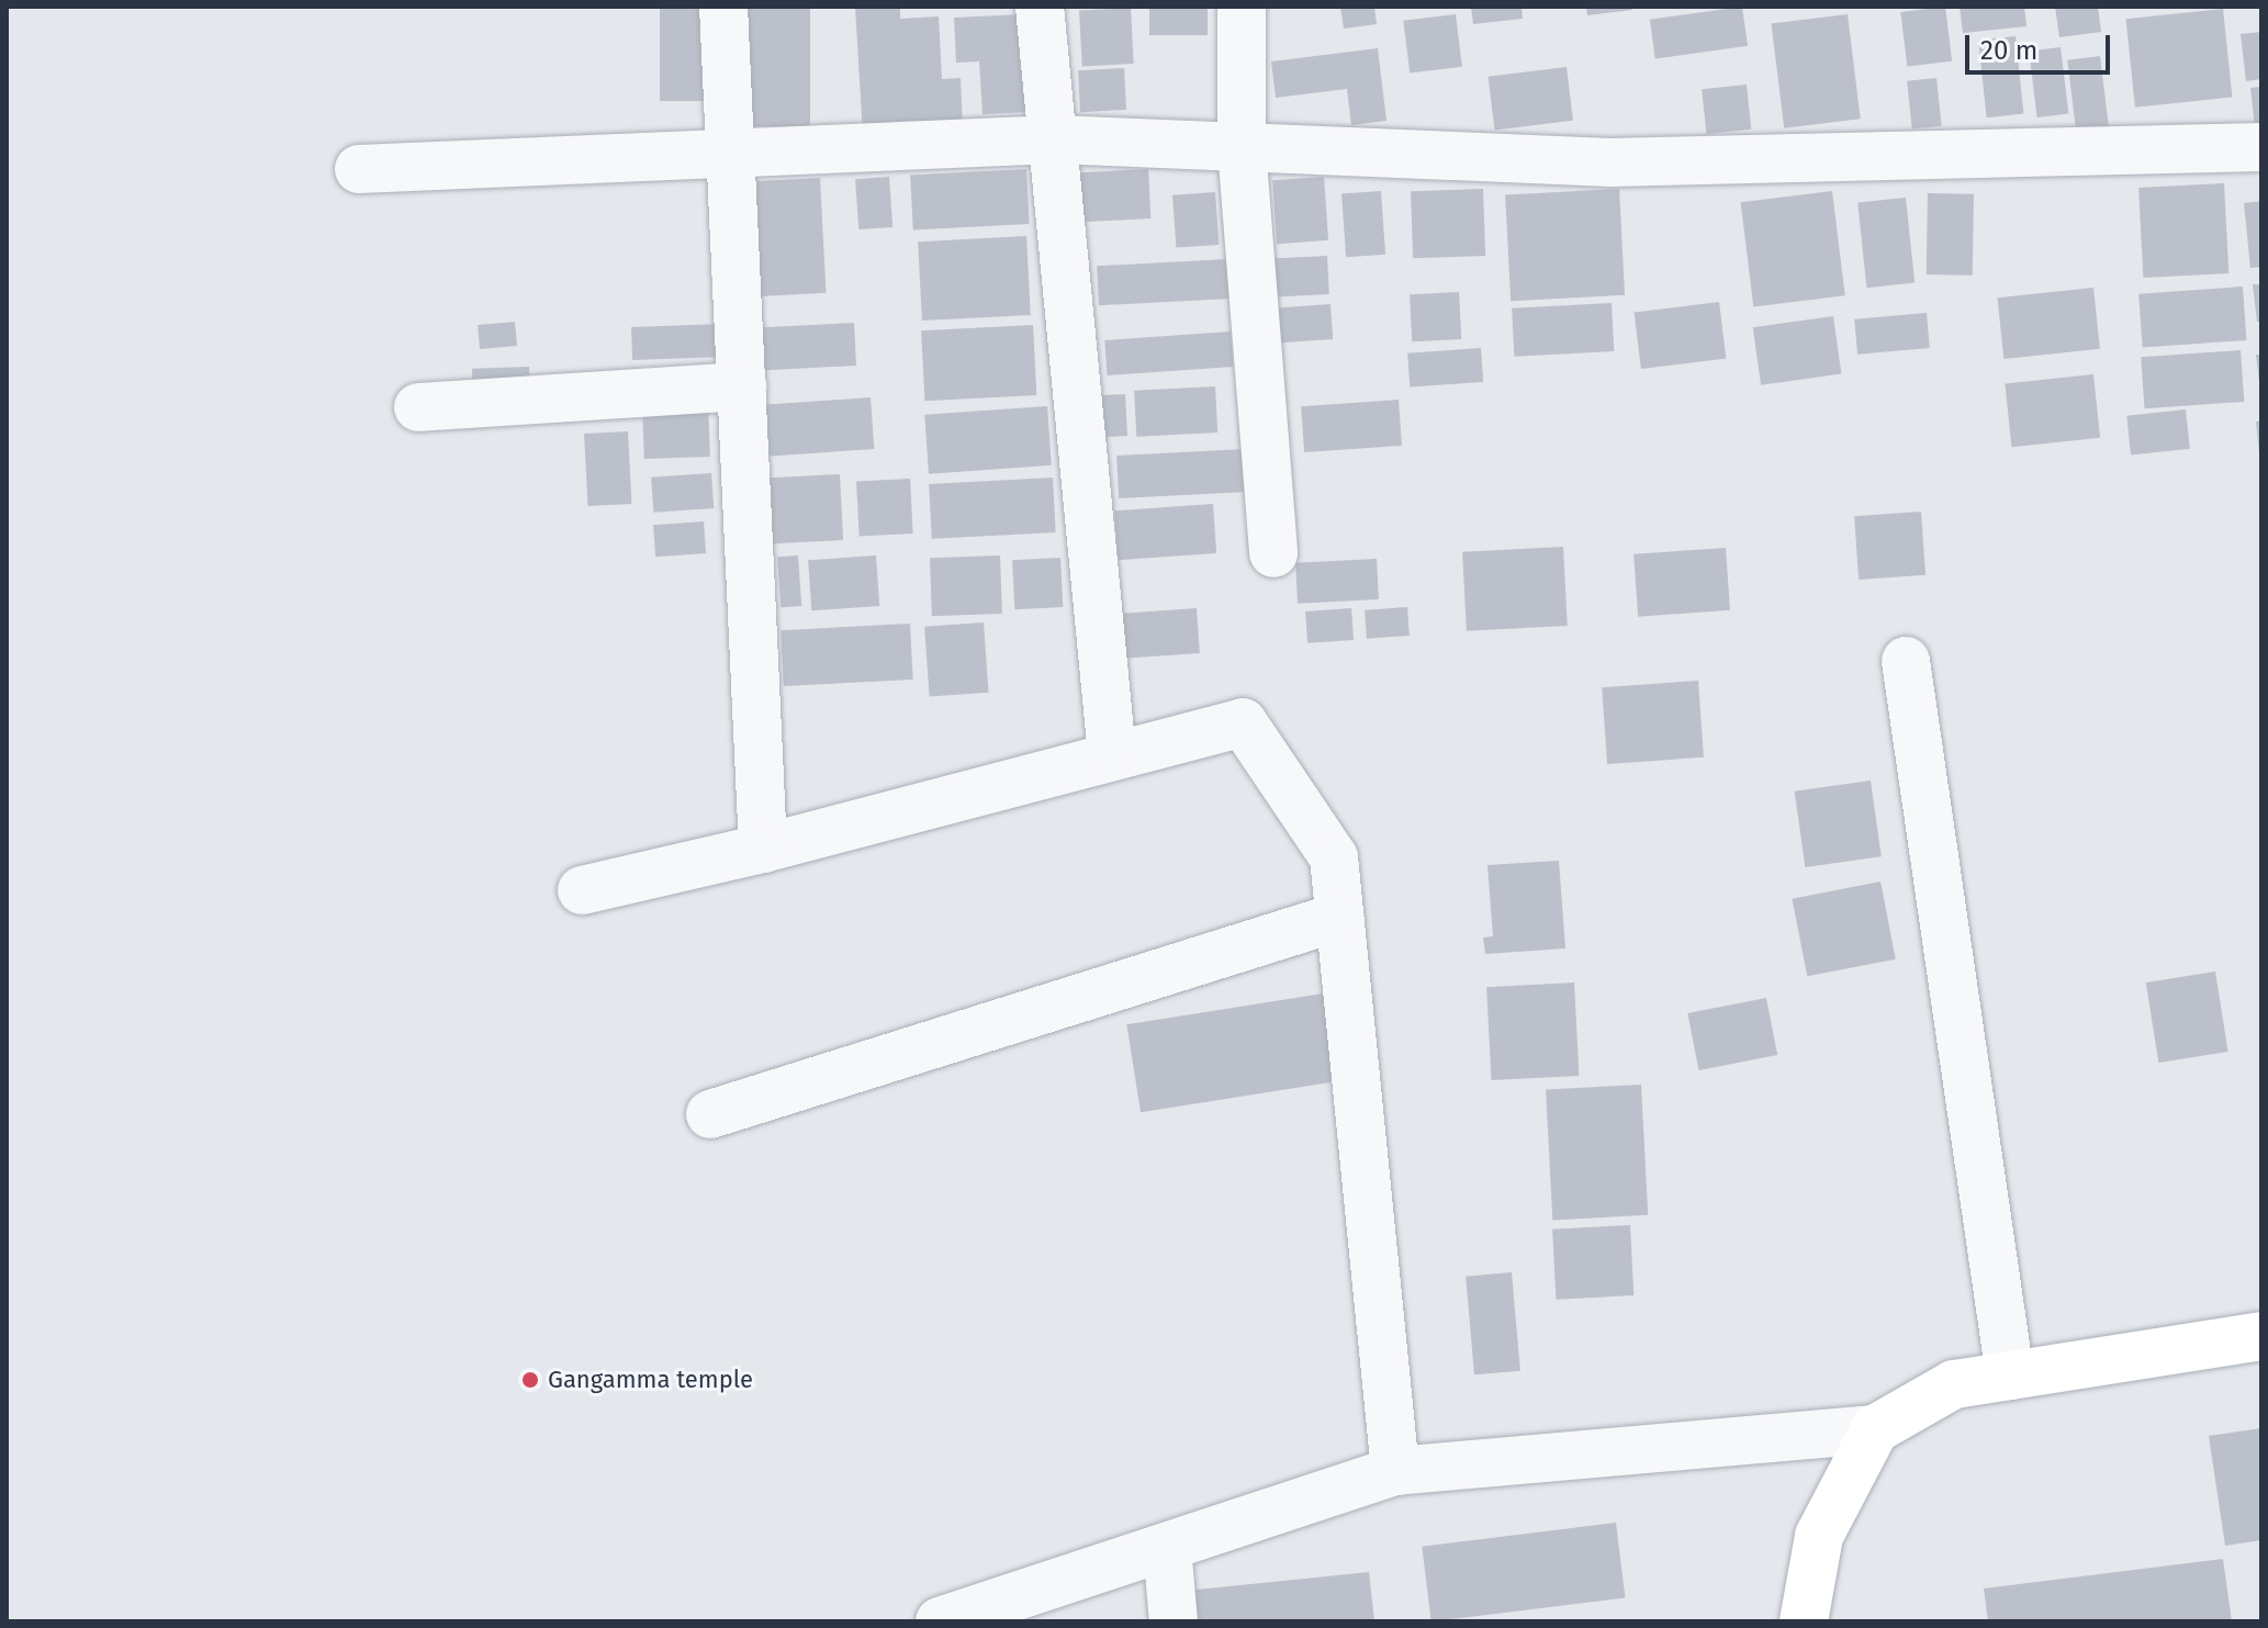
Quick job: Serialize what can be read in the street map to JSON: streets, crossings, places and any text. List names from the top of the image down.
{
  "places": ["Gangamma temple"],
  "scale_bar": "20 m"
}
